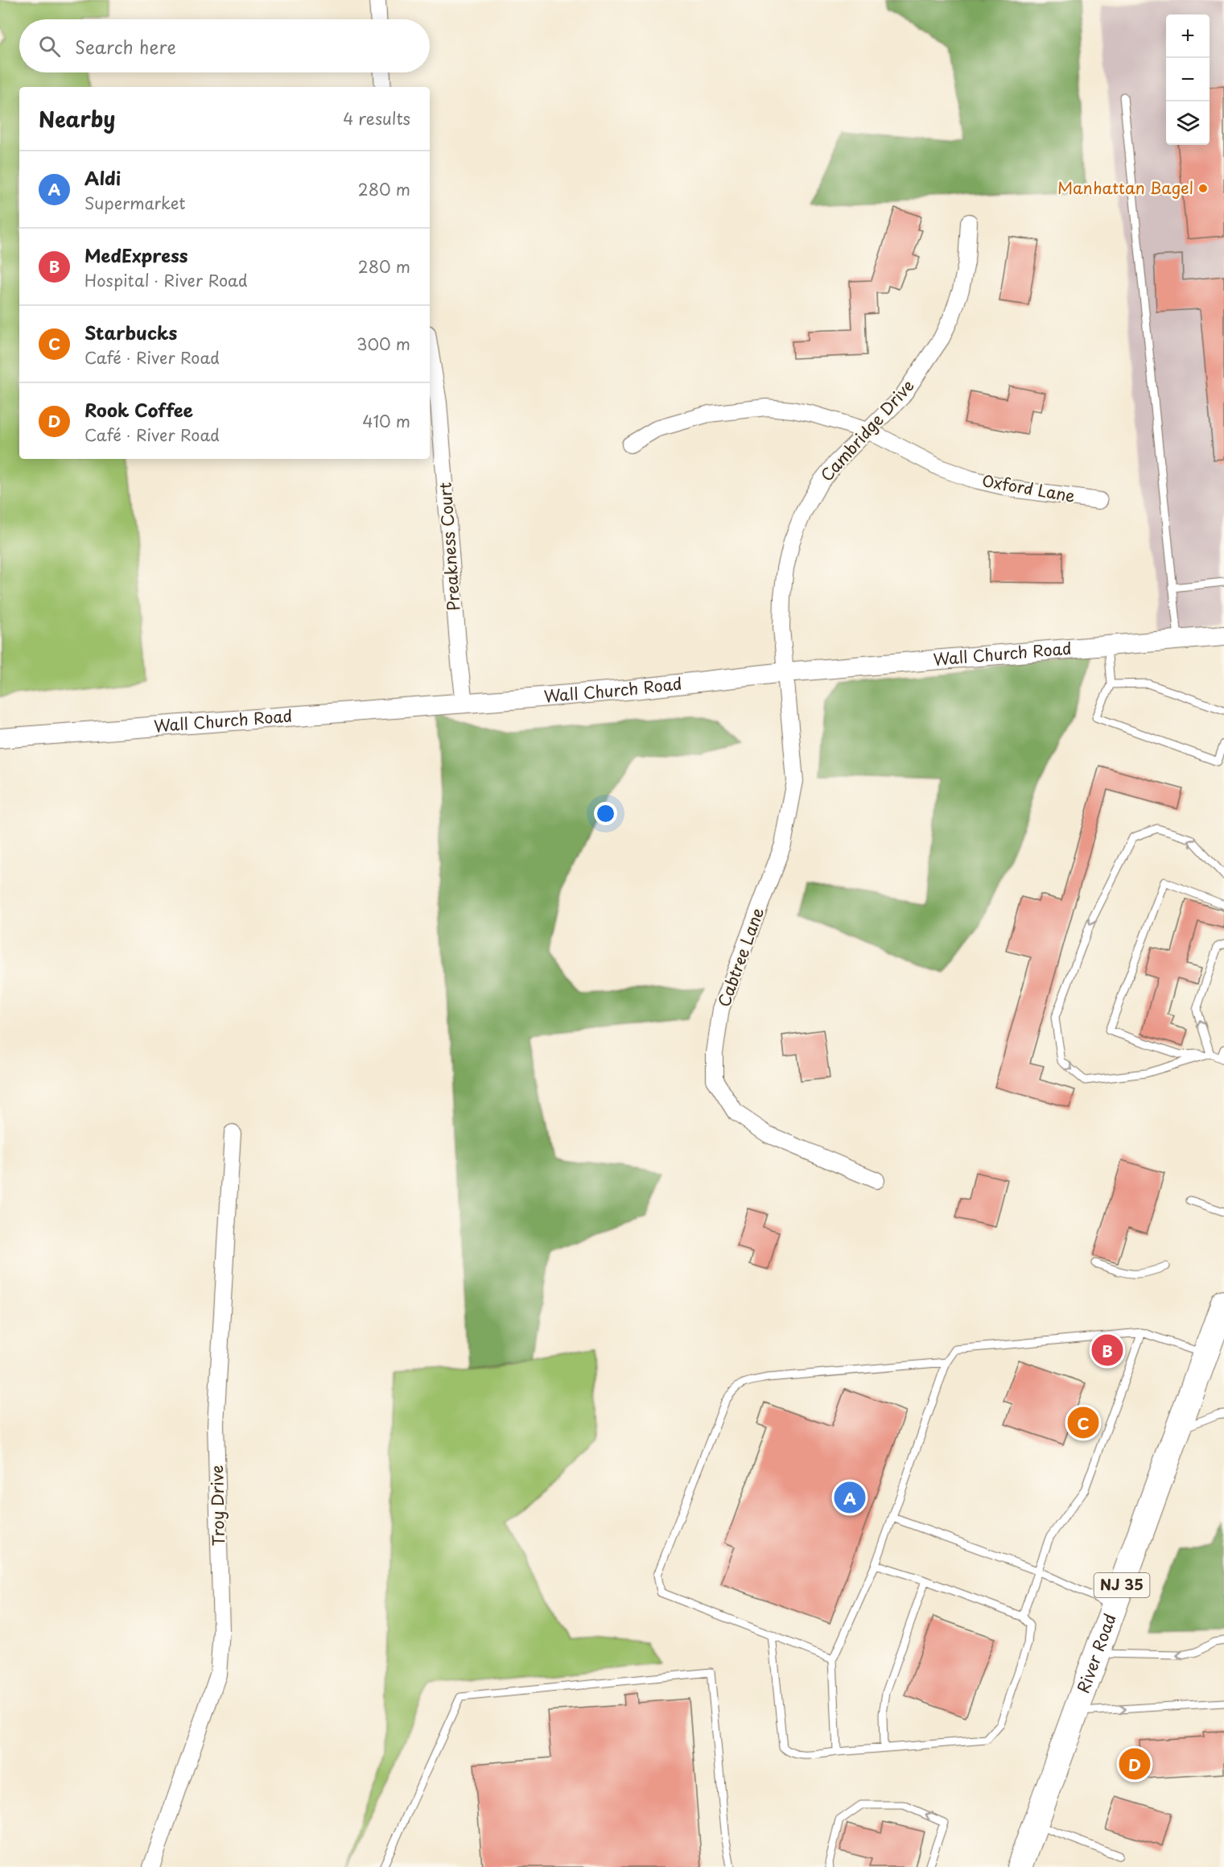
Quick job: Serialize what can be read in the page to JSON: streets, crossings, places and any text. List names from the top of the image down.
{
  "streets": {
    "highway": ["NJ 35", "River Road"],
    "street": [
      "Cambridge Drive",
      "Oxford Lane",
      "Preakness Court",
      "Wall Church Road",
      "Cabtree Lane",
      "Troy Drive"
    ]
  },
  "crossings": [
    ["Cambridge Drive", "Oxford Lane"],
    ["Cambridge Drive", "Wall Church Road"],
    ["Cambridge Drive", "Cabtree Lane"],
    ["Preakness Court", "Wall Church Road"],
    ["Wall Church Road", "Cabtree Lane"]
  ],
  "places": ["Manhattan Bagel"],
  "page": {
    "map_buttons": ["+", "−"],
    "search": "Search here",
    "heading": ["Nearby", "4 results"],
    "list": [
      {
        "mark": "A",
        "name": "Aldi",
        "note": "Supermarket",
        "value": "280 m"
      },
      {
        "mark": "B",
        "name": "MedExpress",
        "note": "Hospital · River Road",
        "value": "280 m"
      },
      {
        "mark": "C",
        "name": "Starbucks",
        "note": "Café · River Road",
        "value": "300 m"
      },
      {
        "mark": "D",
        "name": "Rook Coffee",
        "note": "Café · River Road",
        "value": "410 m"
      }
    ],
    "pins": [
      "B",
      "C",
      "A",
      "D"
    ]
  }
}
